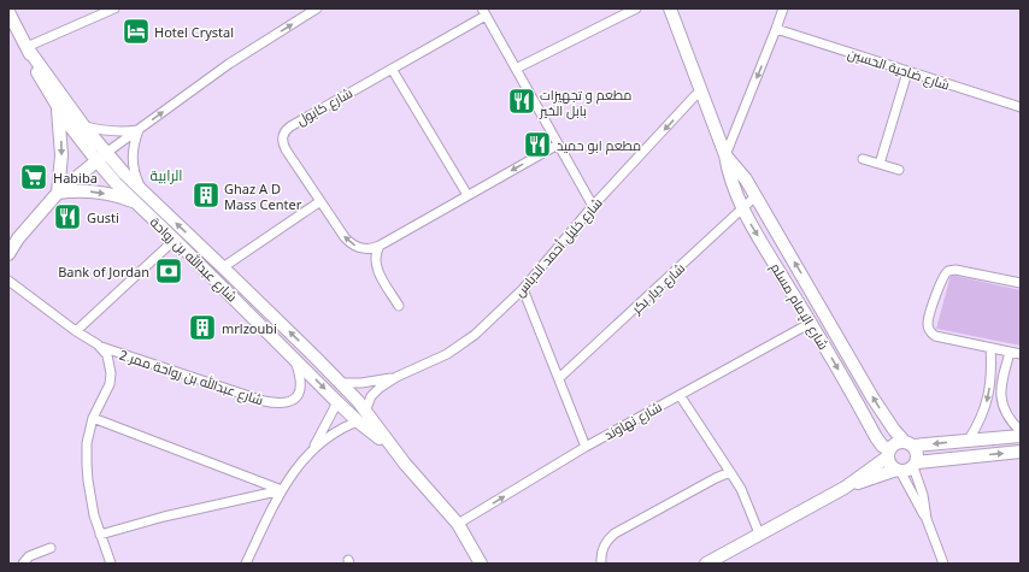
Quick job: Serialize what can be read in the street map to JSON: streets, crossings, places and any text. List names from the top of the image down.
{
  "streets": {
    "street": [
      "شارع ضاحية الحسين",
      "شارع كابول",
      "شارع خليل أحمد الدباس",
      "شارع عبدالله بن رواحة",
      "شارع ديار بكر",
      "شارع الإمام مسلم",
      "شارع عبدالله بن رواحة ممر 2",
      "شارع نهاوند"
    ]
  },
  "crossings": [
    ["شارع خليل أحمد الدباس", "شارع عبدالله بن رواحة"],
    ["شارع خليل أحمد الدباس", "شارع الإمام مسلم"],
    ["شارع عبدالله بن رواحة", "شارع عبدالله بن رواحة ممر 2"],
    ["شارع عبدالله بن رواحة", "شارع نهاوند"],
    ["شارع ديار بكر", "شارع الإمام مسلم"],
    ["شارع الإمام مسلم", "شارع نهاوند"]
  ],
  "one_way": ["شارع نهاوند"],
  "districts": ["الرابية"],
  "places": {
    "hotel": ["Hotel Crystal"],
    "restaurant": ["مطعم و تجهيزات بابل الخير", "مطعم ابو حميد", "Gusti"],
    "supermarket": ["Habiba"],
    "building": ["Ghaz A D Mass Center", "mrlzoubi"],
    "bank": ["Bank of Jordan"]
  }
}
